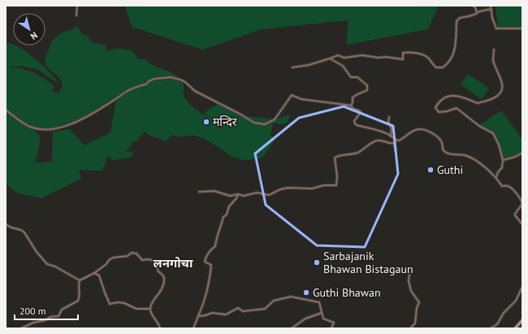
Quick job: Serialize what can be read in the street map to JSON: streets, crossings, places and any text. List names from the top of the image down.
{
  "districts": ["लनगोचा"],
  "places": [
    "मन्दिर",
    "Guthi",
    "Sarbajanik Bhawan Bistagaun",
    "Guthi Bhawan"
  ],
  "scale_bar": "200 m",
  "north": "bottom right"
}
